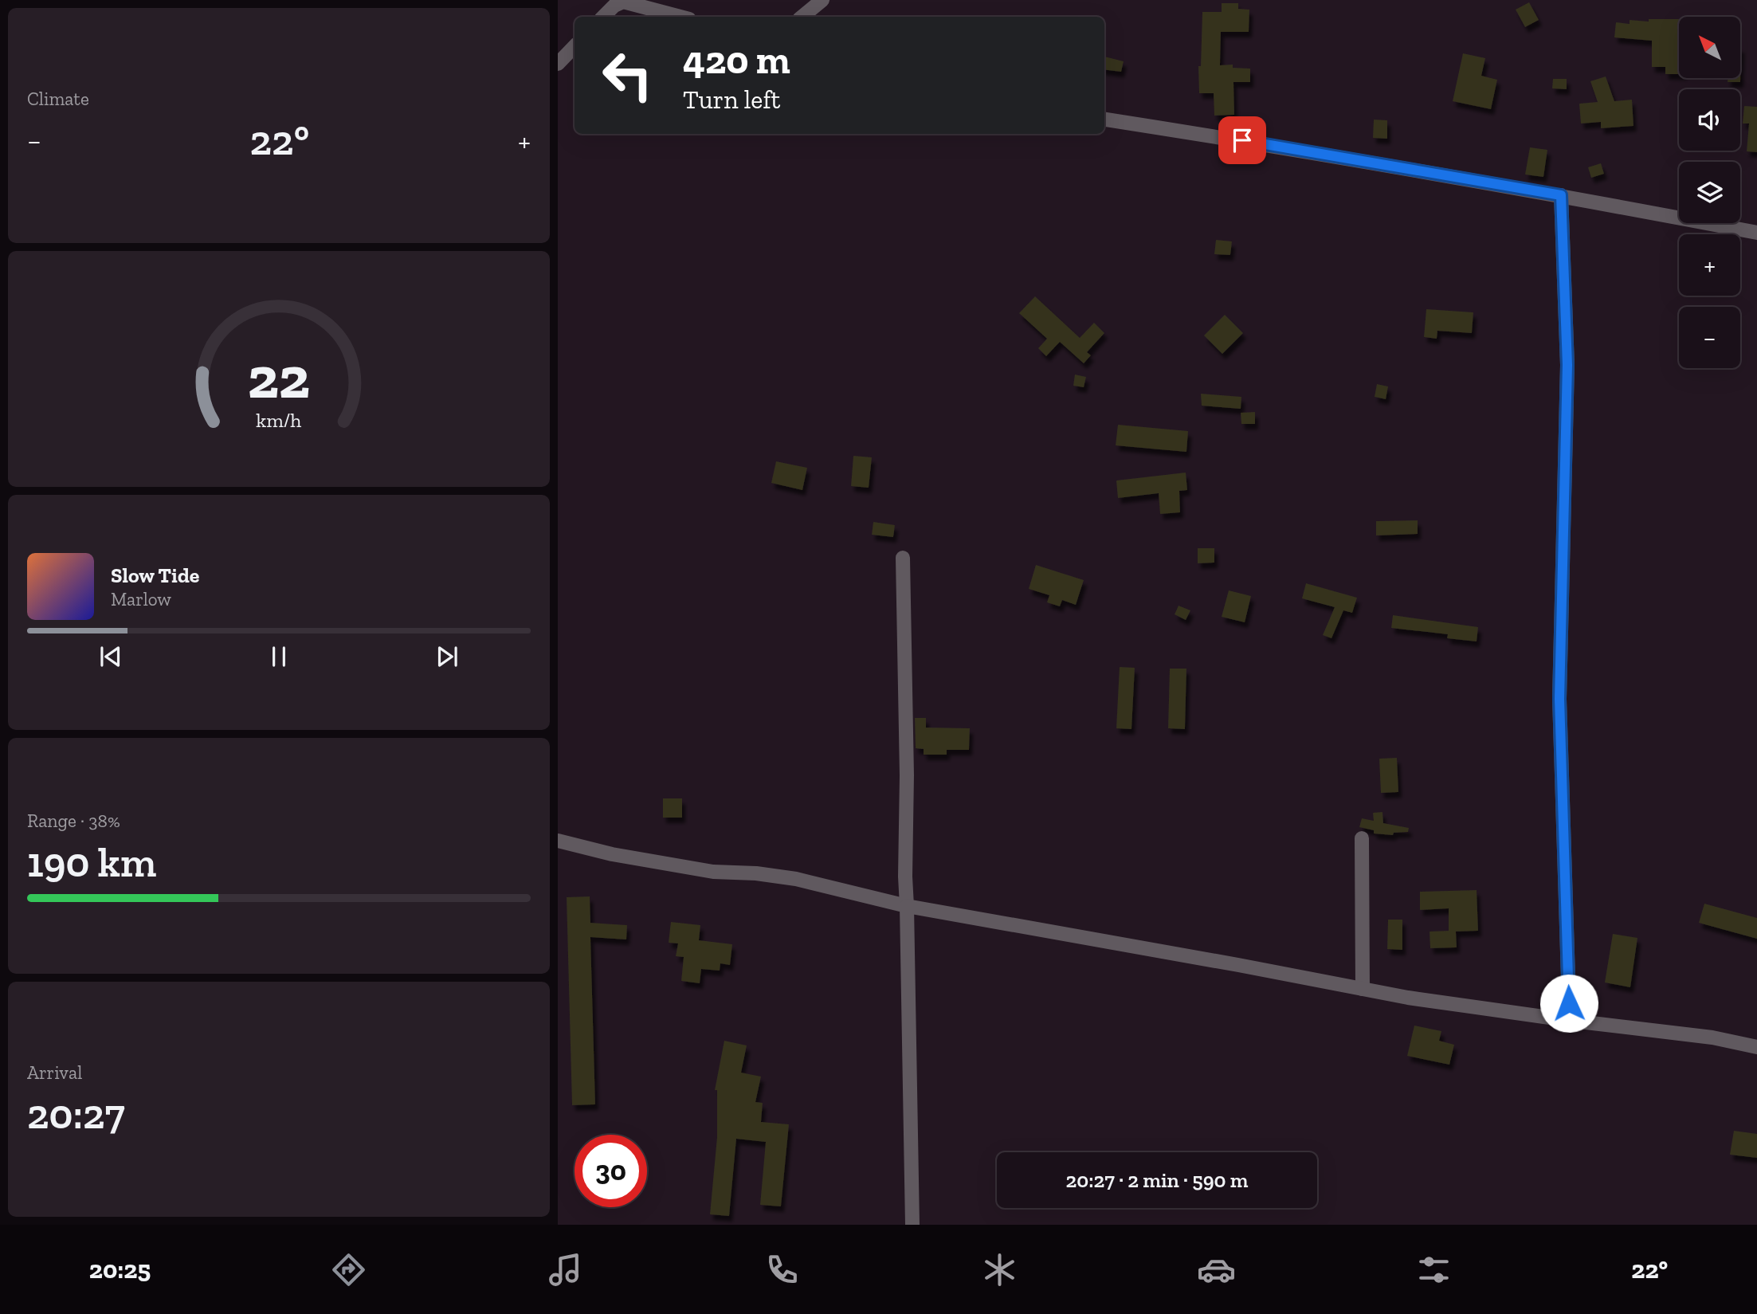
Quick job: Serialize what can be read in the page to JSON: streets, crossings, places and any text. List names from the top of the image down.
{
  "north": "top left",
  "page": {
    "tile": [
      "Climate",
      ["Range · 38%", "190 km"],
      ["Arrival", "20:27"]
    ],
    "map_buttons": ["+", "−"],
    "turn": ["420 m", "Turn left"],
    "heat": ["−", "22°", "+"],
    "song": ["Slow Tide", "Marlow"],
    "limit": "30",
    "trip": "20:27 · 2 min · 590 m",
    "tabs": ["20:25", "22°"],
    "gauge": ["22", "km/h"]
  }
}
